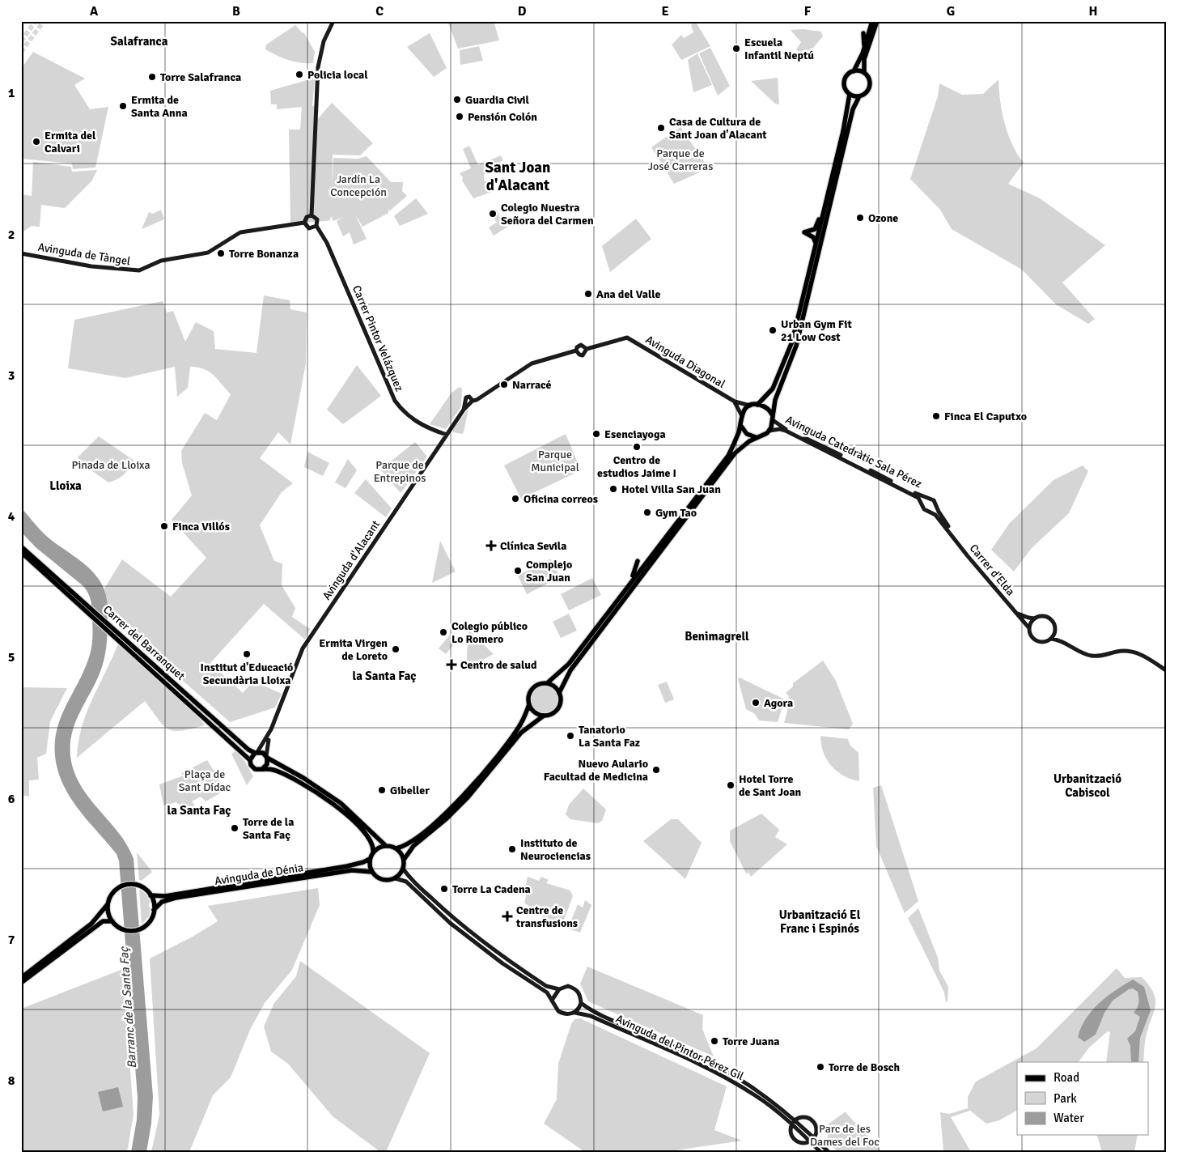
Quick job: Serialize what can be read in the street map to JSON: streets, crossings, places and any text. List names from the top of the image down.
{
  "streets": {
    "main road": ["Carrer del Barranquet", "Avinguda de Dénia"],
    "street": [
      "Avinguda de Tàngel",
      "Carrer Pintor Velázquez",
      "Avinguda Diagonal",
      "Avinguda Catedràtic Sala Pérez",
      "Avinguda d'Alacant",
      "Carrer d'Elda",
      "Avinguda del Pintor Pérez Gil"
    ]
  },
  "crossings": [
    ["Avinguda de Tàngel", "Carrer Pintor Velázquez"],
    ["Carrer Pintor Velázquez", "Avinguda d'Alacant"],
    ["Avinguda Diagonal", "Avinguda Catedràtic Sala Pérez"],
    ["Avinguda Diagonal", "Avinguda d'Alacant"],
    ["Avinguda d'Alacant", "Carrer del Barranquet"]
  ],
  "districts": [
    "Salafranca",
    "Sant Joan d'Alacant",
    "Lloixa",
    "Benimagrell",
    "la Santa Faç",
    "Urbanització Cabiscol",
    "la Santa Faç",
    "Urbanització El Franc i Espinós"
  ],
  "water": ["Barranc de la Santa Faç"],
  "parks": [
    "Parque de José Carreras",
    "Jardín La Concepción",
    "Parque Municipal",
    "Pinada de Lloixa",
    "Parque de Entrepinos",
    "Plaça de Sant Dídac",
    "Parc de les Dames del Foc"
  ],
  "places": {
    "other": [
      "Escuela Infantil Neptú",
      "Policia local",
      "Torre Salafranca",
      "Guardia Civil",
      "Ermita de Santa Anna",
      "Pensión Colón",
      "Casa de Cultura de Sant Joan d'Alacant",
      "Ermita del Calvari",
      "Colegio Nuestra Señora del Carmen",
      "Ozone",
      "Torre Bonanza",
      "Ana del Valle",
      "Urban Gym Fit 21 Low Cost",
      "Narracé",
      "Finca El Caputxo",
      "Esenciayoga",
      "Centro de estudios Jaime I",
      "Hotel Villa San Juan",
      "Oficina correos",
      "Gym Tao",
      "Finca Villós",
      "Complejo San Juan",
      "Colegio público Lo Romero",
      "Ermita Virgen de Loreto",
      "Institut d'Educació Secundària Lloixa",
      "Agora",
      "Tanatorio La Santa Faz",
      "Nuevo Aulario Facultad de Medicina",
      "Hotel Torre de Sant Joan",
      "Gibeller",
      "Torre de la Santa Faç",
      "Instituto de Neurociencias",
      "Torre La Cadena",
      "Torre Juana",
      "Torre de Bosch"
    ],
    "health": ["Clínica Sevila", "Centro de salud", "Centre de transfusions"]
  },
  "legend": ["Road", "Park", "Water"],
  "grid": {
    "columns": [
      "A",
      "B",
      "C",
      "D",
      "E",
      "F",
      "G",
      "H"
    ],
    "rows": [
      "1",
      "2",
      "3",
      "4",
      "5",
      "6",
      "7",
      "8"
    ]
  }
}
